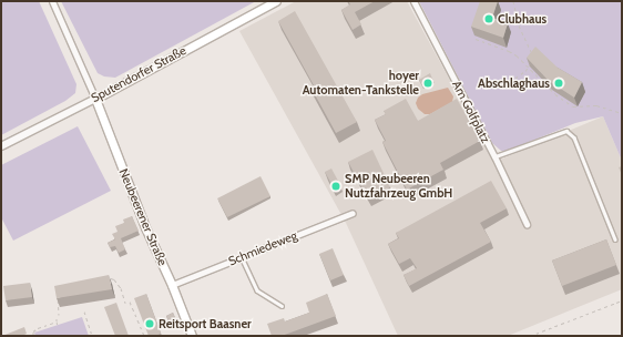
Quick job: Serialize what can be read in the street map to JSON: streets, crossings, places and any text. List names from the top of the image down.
{
  "streets": {
    "main road": ["Sputendorfer Straße", "Neubeerener Straße"],
    "street": ["Am Golfplatz", "Schmiedeweg"]
  },
  "crossings": [
    ["Sputendorfer Straße", "Neubeerener Straße"],
    ["Neubeerener Straße", "Schmiedeweg"]
  ],
  "places": [
    "Clubhaus",
    "hoyer Automaten-Tankstelle",
    "Abschlaghaus",
    "SMP Neubeeren Nutzfahrzeug GmbH",
    "Reitsport Baasner"
  ]
}
